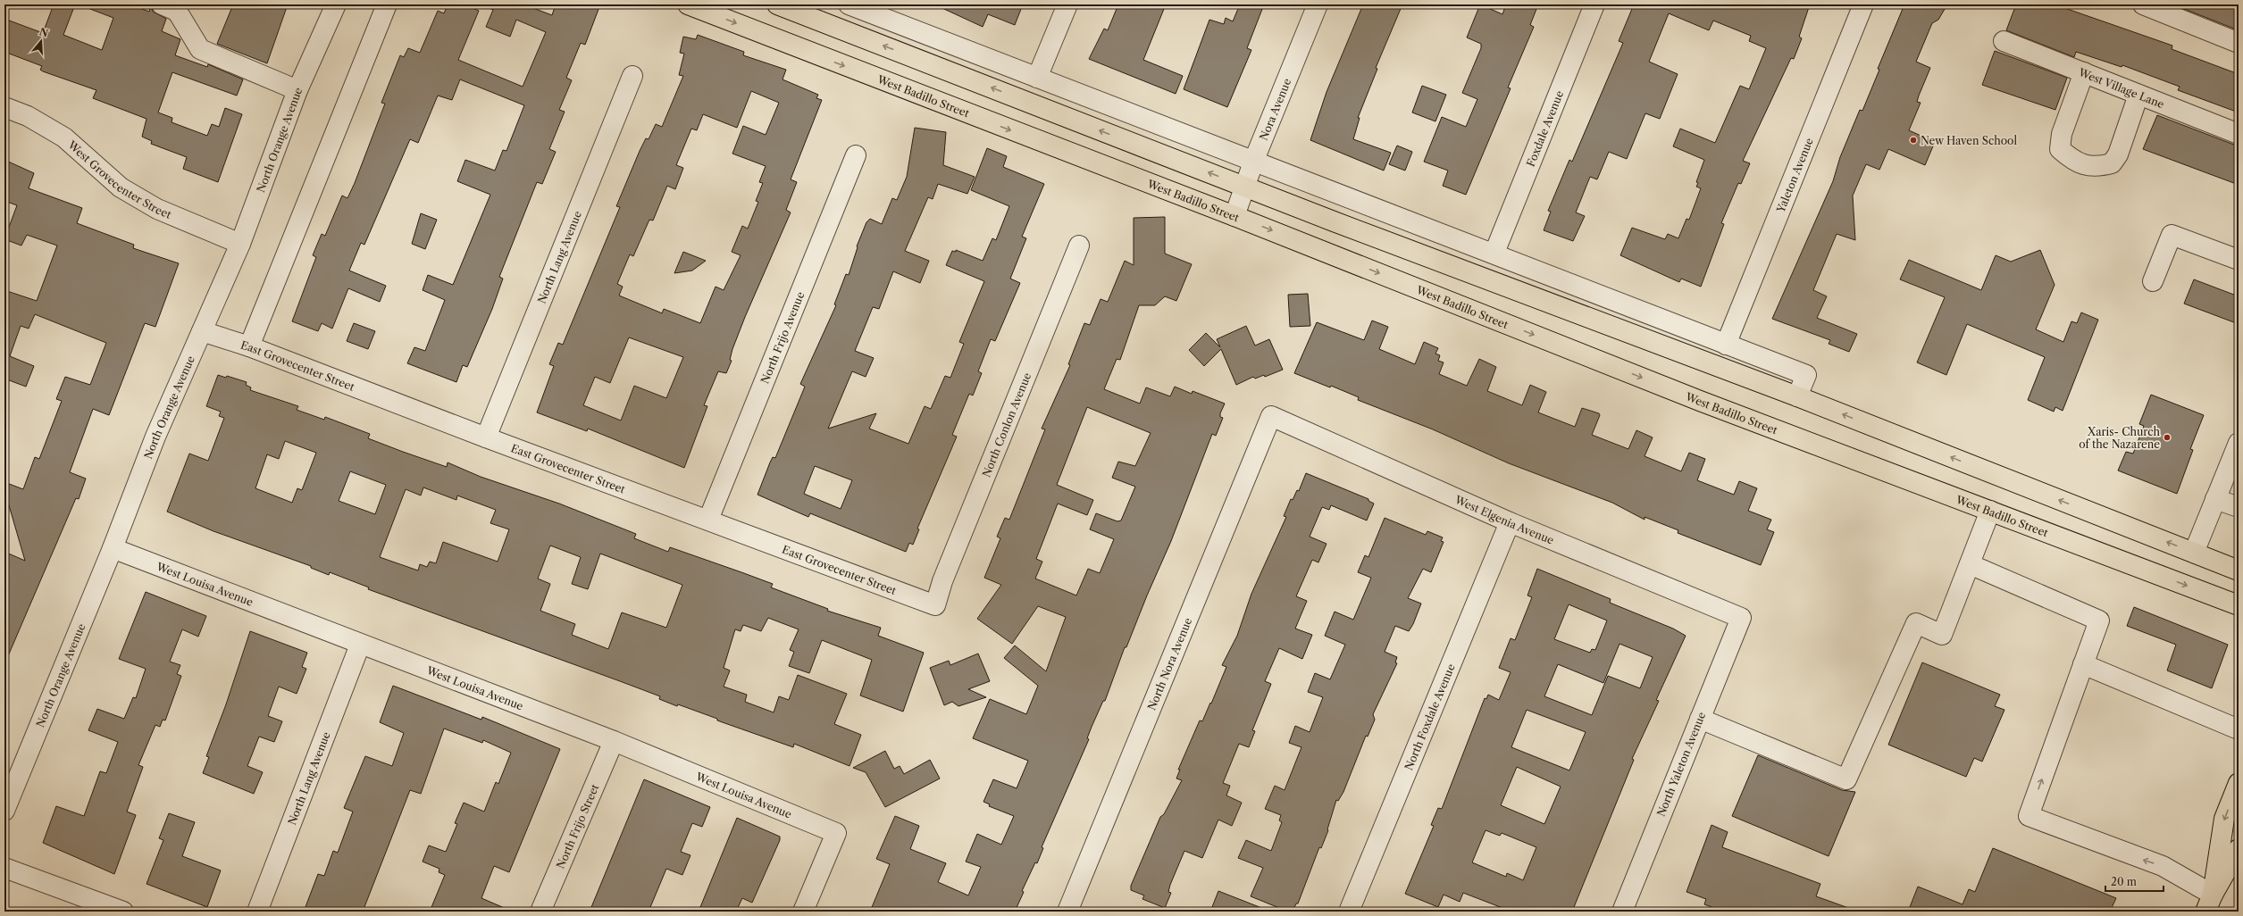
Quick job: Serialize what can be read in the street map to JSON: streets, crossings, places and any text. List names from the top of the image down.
{
  "streets": {
    "main road": ["West Badillo Street"],
    "street": [
      "West Village Lane",
      "Nora Avenue",
      "Foxdale Avenue",
      "North Orange Avenue",
      "Yaleton Avenue",
      "West Grovecenter Street",
      "North Lang Avenue",
      "North Frijo Avenue",
      "East Grovecenter Street",
      "North Conlon Avenue",
      "West Elgenia Avenue",
      "West Louisa Avenue",
      "North Nora Avenue",
      "North Foxdale Avenue",
      "North Yaleton Avenue",
      "North Frijo Street"
    ]
  },
  "crossings": [
    ["West Badillo Street", "Nora Avenue"],
    ["North Orange Avenue", "West Grovecenter Street"],
    ["North Orange Avenue", "East Grovecenter Street"],
    ["North Orange Avenue", "West Louisa Avenue"],
    ["North Lang Avenue", "East Grovecenter Street"],
    ["North Lang Avenue", "West Louisa Avenue"],
    ["North Frijo Avenue", "East Grovecenter Street"],
    ["East Grovecenter Street", "North Conlon Avenue"],
    ["West Elgenia Avenue", "North Nora Avenue"],
    ["West Elgenia Avenue", "North Foxdale Avenue"],
    ["West Elgenia Avenue", "North Yaleton Avenue"],
    ["West Louisa Avenue", "North Frijo Street"]
  ],
  "places": ["New Haven School", "Xaris- Church of the Nazarene"],
  "scale_bar": "20 m",
  "north": "top"
}
